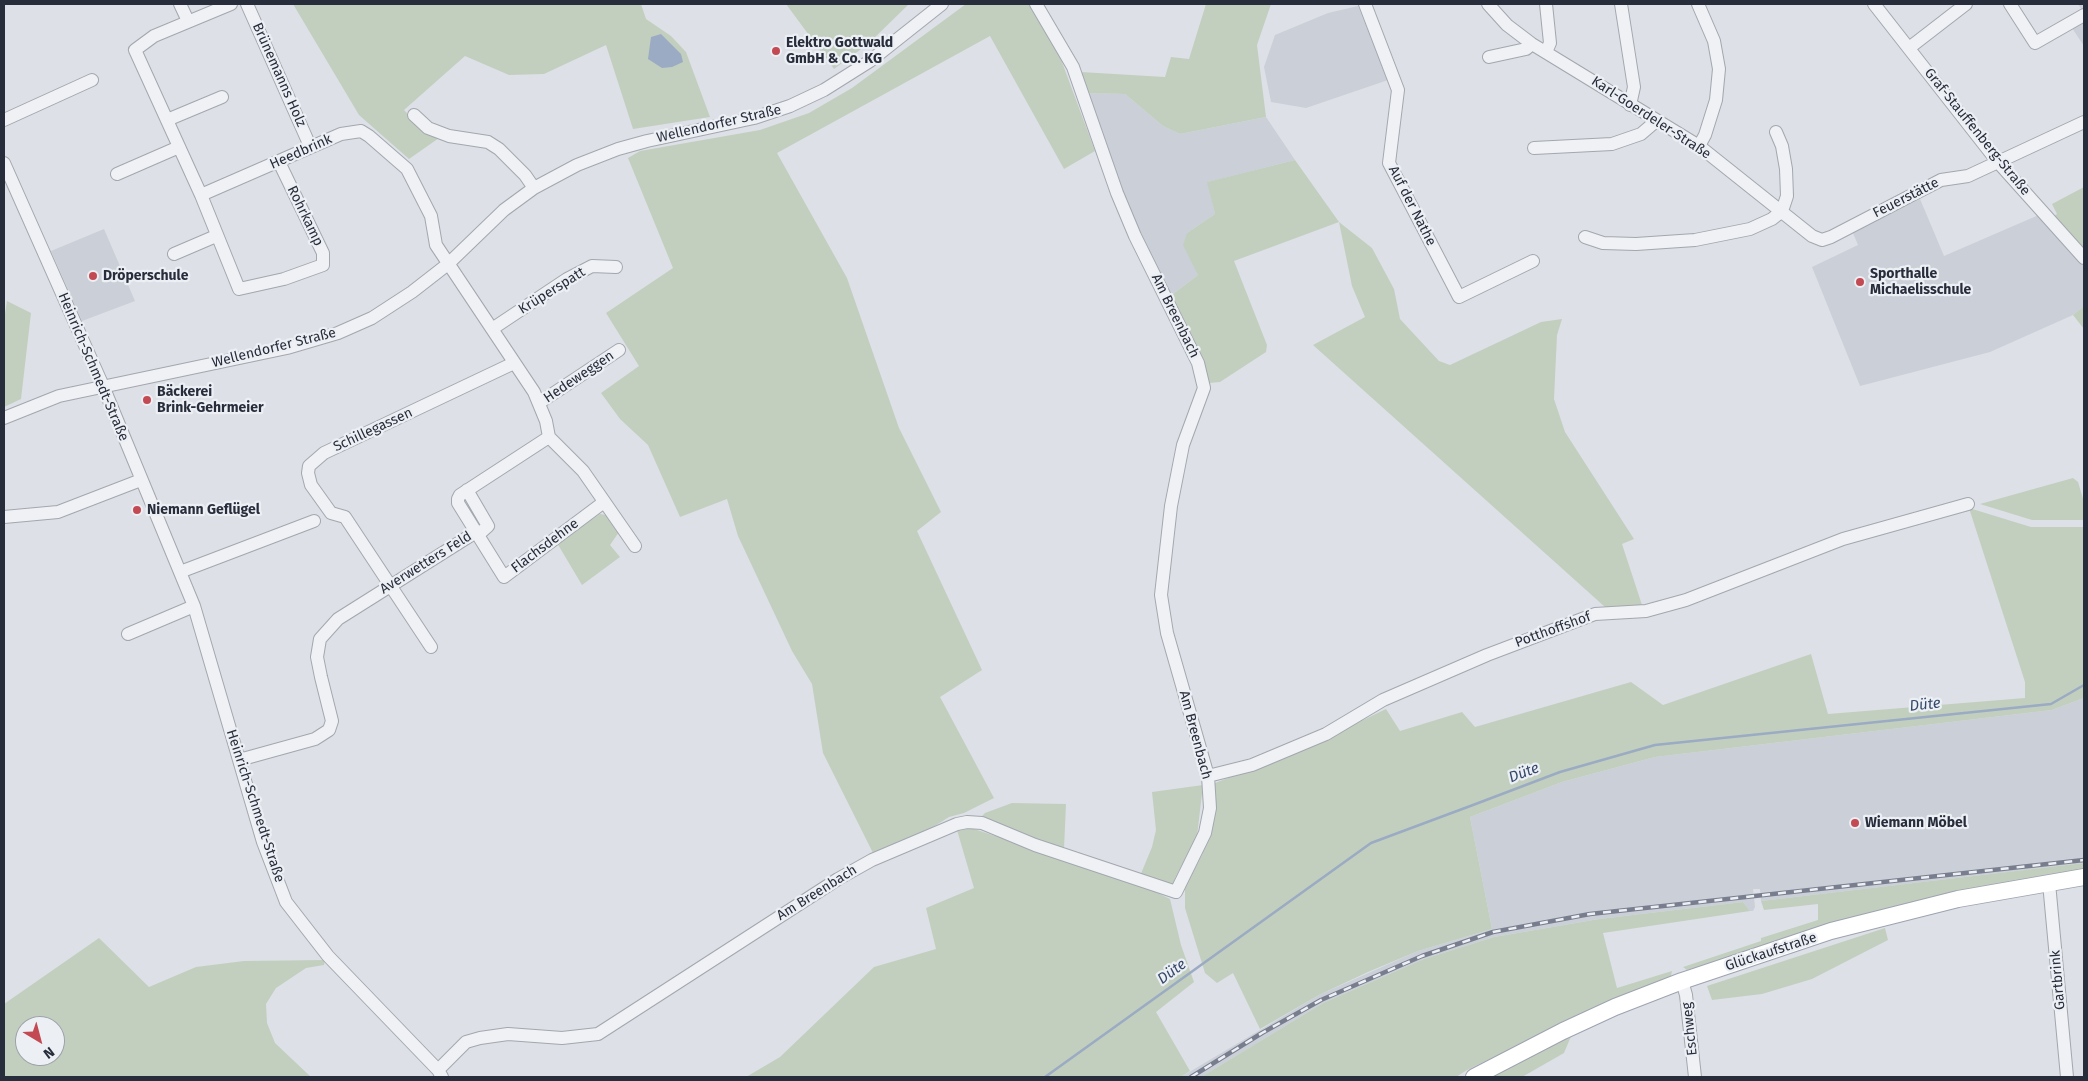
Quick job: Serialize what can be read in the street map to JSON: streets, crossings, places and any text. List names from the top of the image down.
{
  "streets": {
    "main road": ["Glückaufstraße"],
    "street": [
      "Brünemanns Holz",
      "Karl-Goerdeler-Straße",
      "Wellendorfer Straße",
      "Graf-Stauffenberg-Straße",
      "Heedbrink",
      "Feuerstätte",
      "Auf der Nathe",
      "Rohrkamp",
      "Krüperspatt",
      "Am Breenbach",
      "Heinrich-Schmedt-Straße",
      "Hedeweggen",
      "Schillegassen",
      "Flachsdehne",
      "Averwetters Feld",
      "Potthoffshof",
      "Gartbrink",
      "Eschweg"
    ]
  },
  "crossings": [
    ["Brünemanns Holz", "Heedbrink"],
    ["Karl-Goerdeler-Straße", "Feuerstätte"],
    ["Wellendorfer Straße", "Heedbrink"],
    ["Wellendorfer Straße", "Heinrich-Schmedt-Straße"],
    ["Graf-Stauffenberg-Straße", "Feuerstätte"],
    ["Heedbrink", "Rohrkamp"],
    ["Am Breenbach", "Heinrich-Schmedt-Straße"],
    ["Am Breenbach", "Potthoffshof"],
    ["Heinrich-Schmedt-Straße", "Averwetters Feld"],
    ["Schillegassen", "Averwetters Feld"],
    ["Flachsdehne", "Averwetters Feld"],
    ["Glückaufstraße", "Gartbrink"],
    ["Glückaufstraße", "Eschweg"]
  ],
  "water": ["Düte"],
  "places": [
    "Elektro Gottwald GmbH & Co. KG",
    "Dröperschule",
    "Sporthalle Michaelisschule",
    "Bäckerei Brink-Gehrmeier",
    "Niemann Geflügel",
    "Wiemann Möbel"
  ],
  "north": "bottom right"
}
